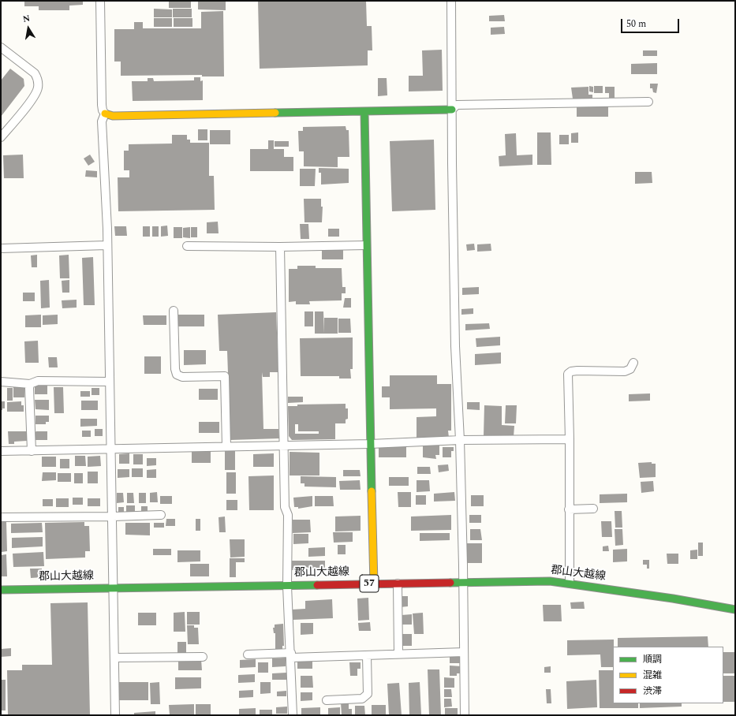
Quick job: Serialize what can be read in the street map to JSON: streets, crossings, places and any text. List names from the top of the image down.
{
  "streets": {
    "street": ["郡山大越線", "57"]
  },
  "legend": ["順調", "混雑", "渋滞"],
  "scale_bar": "50 m",
  "north": "top"
}
